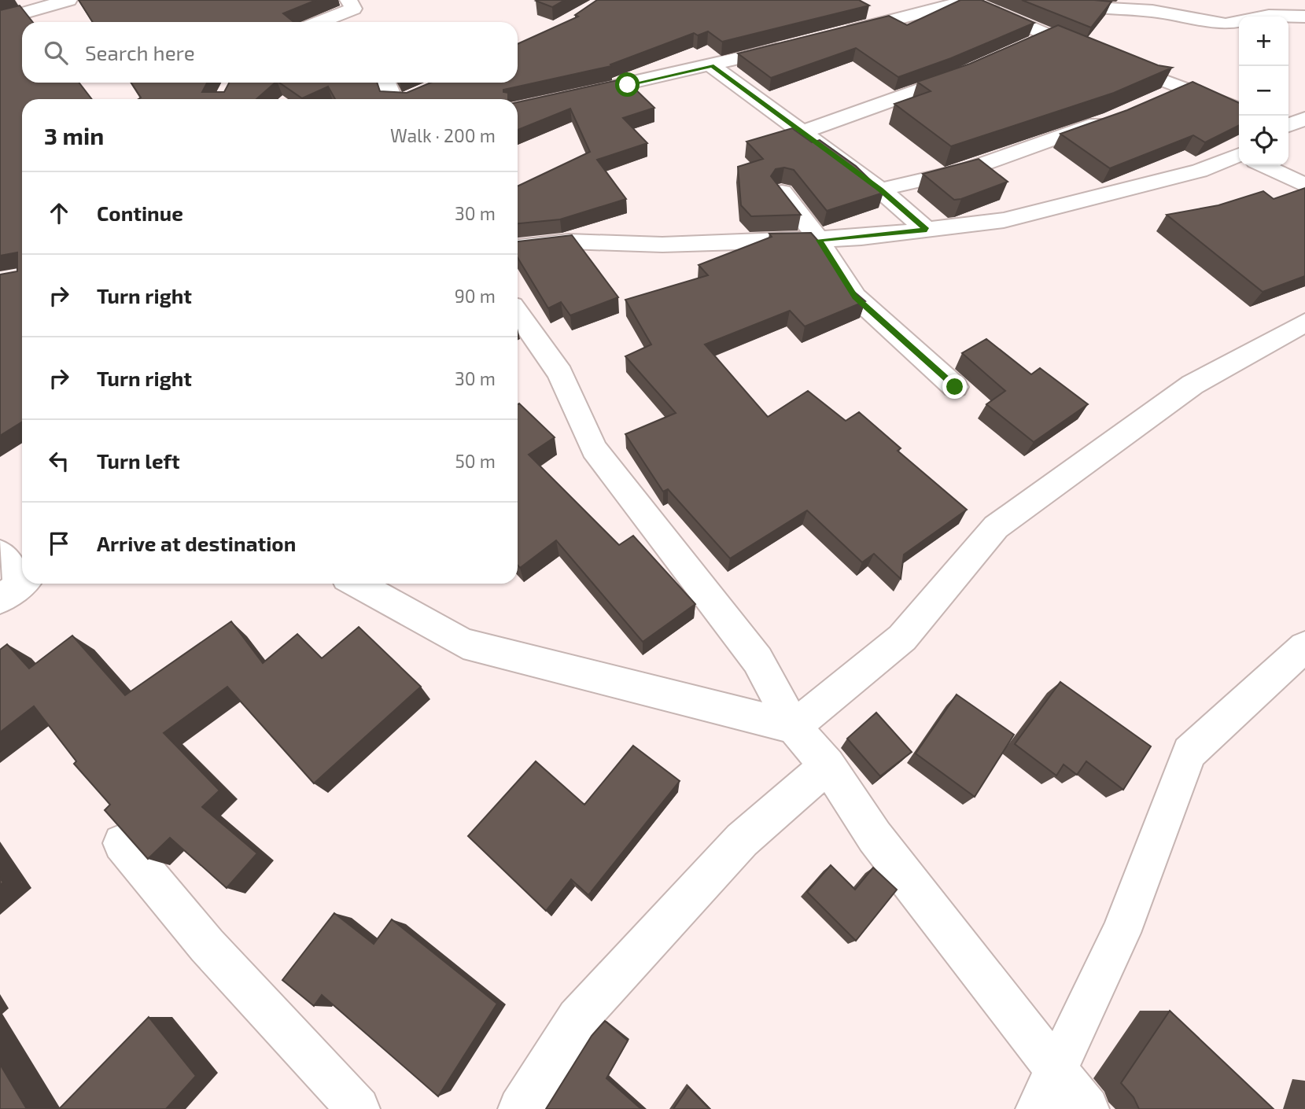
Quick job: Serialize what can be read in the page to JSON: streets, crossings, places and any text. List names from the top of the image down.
{
  "page": {
    "map_buttons": ["+", "−"],
    "search": "Search here",
    "heading": ["3 min", "Walk · 200 m"],
    "list": [
      ["Continue", "30 m"],
      ["Turn right", "90 m"],
      ["Turn right", "30 m"],
      ["Turn left", "50 m"],
      "Arrive at destination"
    ]
  }
}
